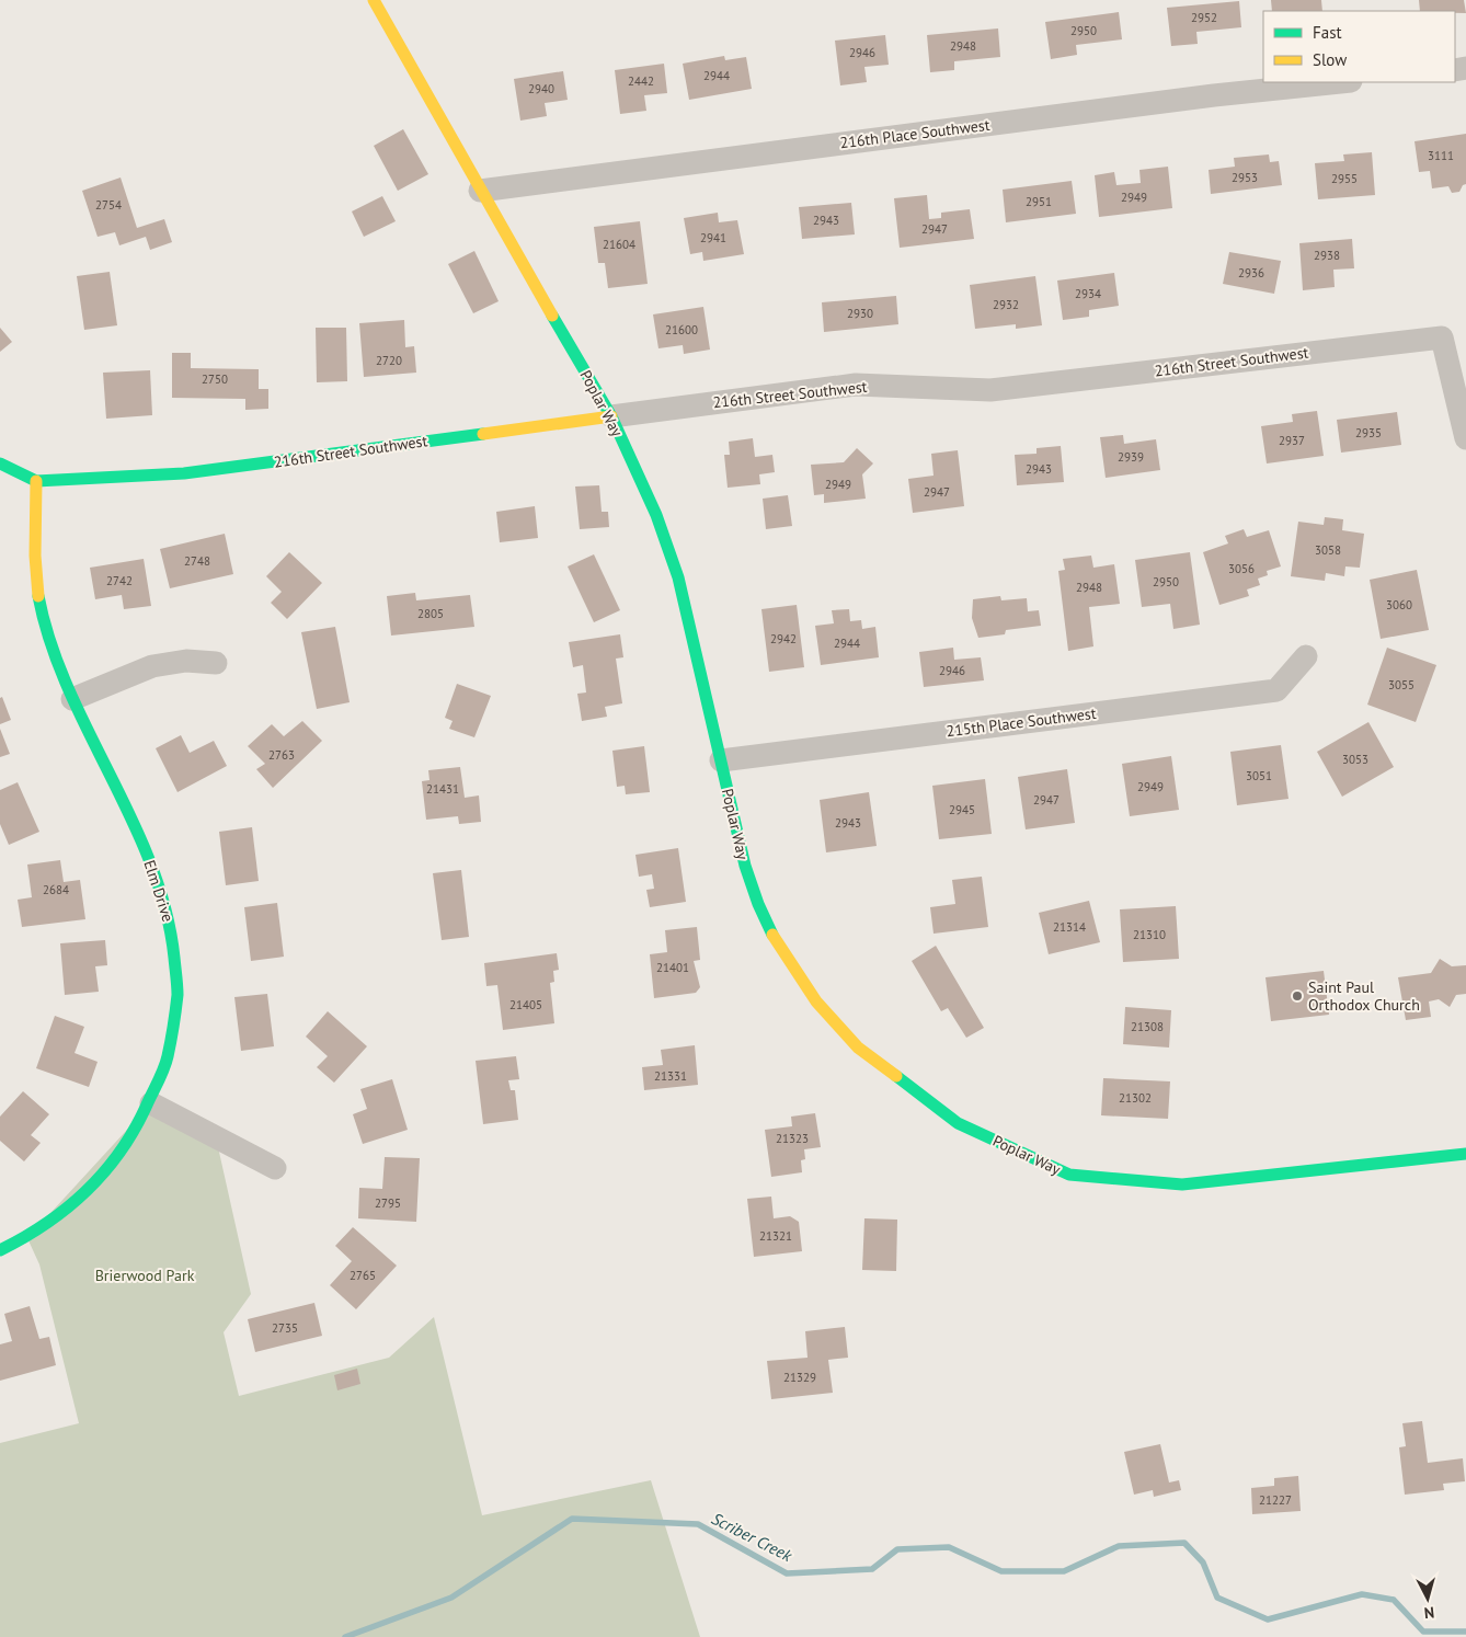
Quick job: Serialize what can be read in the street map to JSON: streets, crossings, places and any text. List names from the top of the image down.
{
  "streets": {
    "main road": ["216th Street Southwest", "Poplar Way", "Elm Drive"],
    "street": ["216th Place Southwest", "215th Place Southwest"]
  },
  "crossings": [
    ["216th Place Southwest", "Poplar Way"],
    ["216th Street Southwest", "Poplar Way"],
    ["216th Street Southwest", "Elm Drive"],
    ["Poplar Way", "215th Place Southwest"]
  ],
  "water": ["Scriber Creek"],
  "parks": ["Brierwood Park"],
  "places": ["Saint Paul Orthodox Church"],
  "house_numbers": [
    "2952",
    "2950",
    "2948",
    "2946",
    "2944",
    "2442",
    "2940",
    "3111",
    "2953",
    "2955",
    "2949",
    "2951",
    "2754",
    "2943",
    "2947",
    "2941",
    "21604",
    "2938",
    "2936",
    "2934",
    "2932",
    "2930",
    "21600",
    "2720",
    "2750",
    "2935",
    "2937",
    "2939",
    "2943",
    "2949",
    "2947",
    "3058",
    "2748",
    "3056",
    "2742",
    "2950",
    "2948",
    "3060",
    "2805",
    "2942",
    "2944",
    "2946",
    "3055",
    "2763",
    "3053",
    "3051",
    "2949",
    "21431",
    "2947",
    "2945",
    "2943",
    "2684",
    "21314",
    "21310",
    "21401",
    "21405",
    "21308",
    "21331",
    "21302",
    "21323",
    "2795",
    "21321",
    "2765",
    "2735",
    "21329",
    "21227"
  ],
  "legend": ["Fast", "Slow"],
  "north": "bottom"
}
